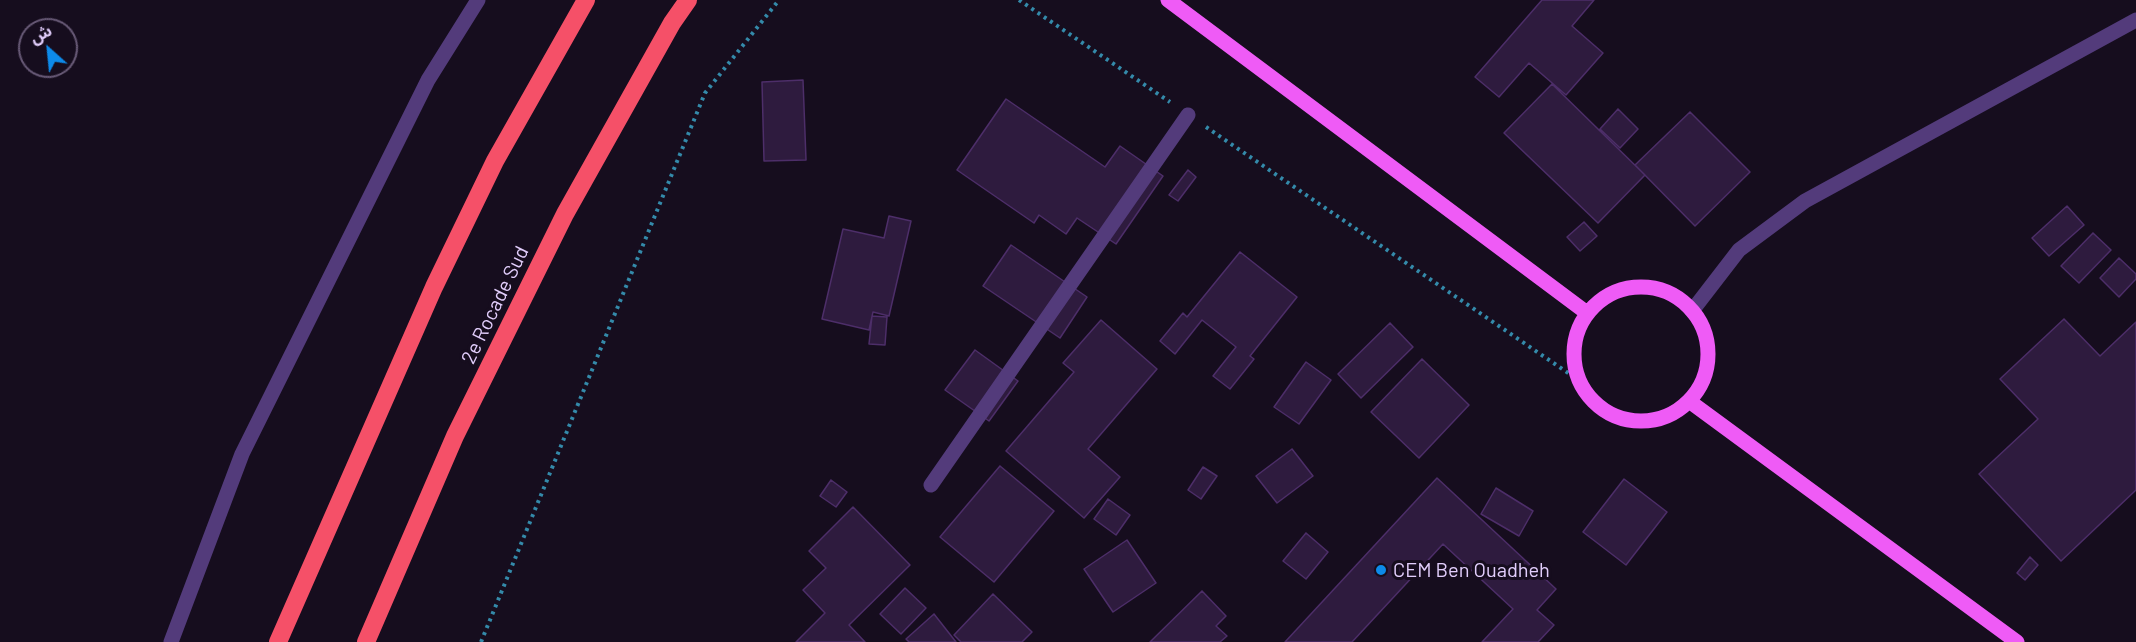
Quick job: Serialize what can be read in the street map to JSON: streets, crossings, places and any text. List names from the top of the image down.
{
  "streets": {
    "highway": ["2e Rocade Sud"]
  },
  "places": ["CEM Ben Ouadheh"],
  "north": "top left"
}
